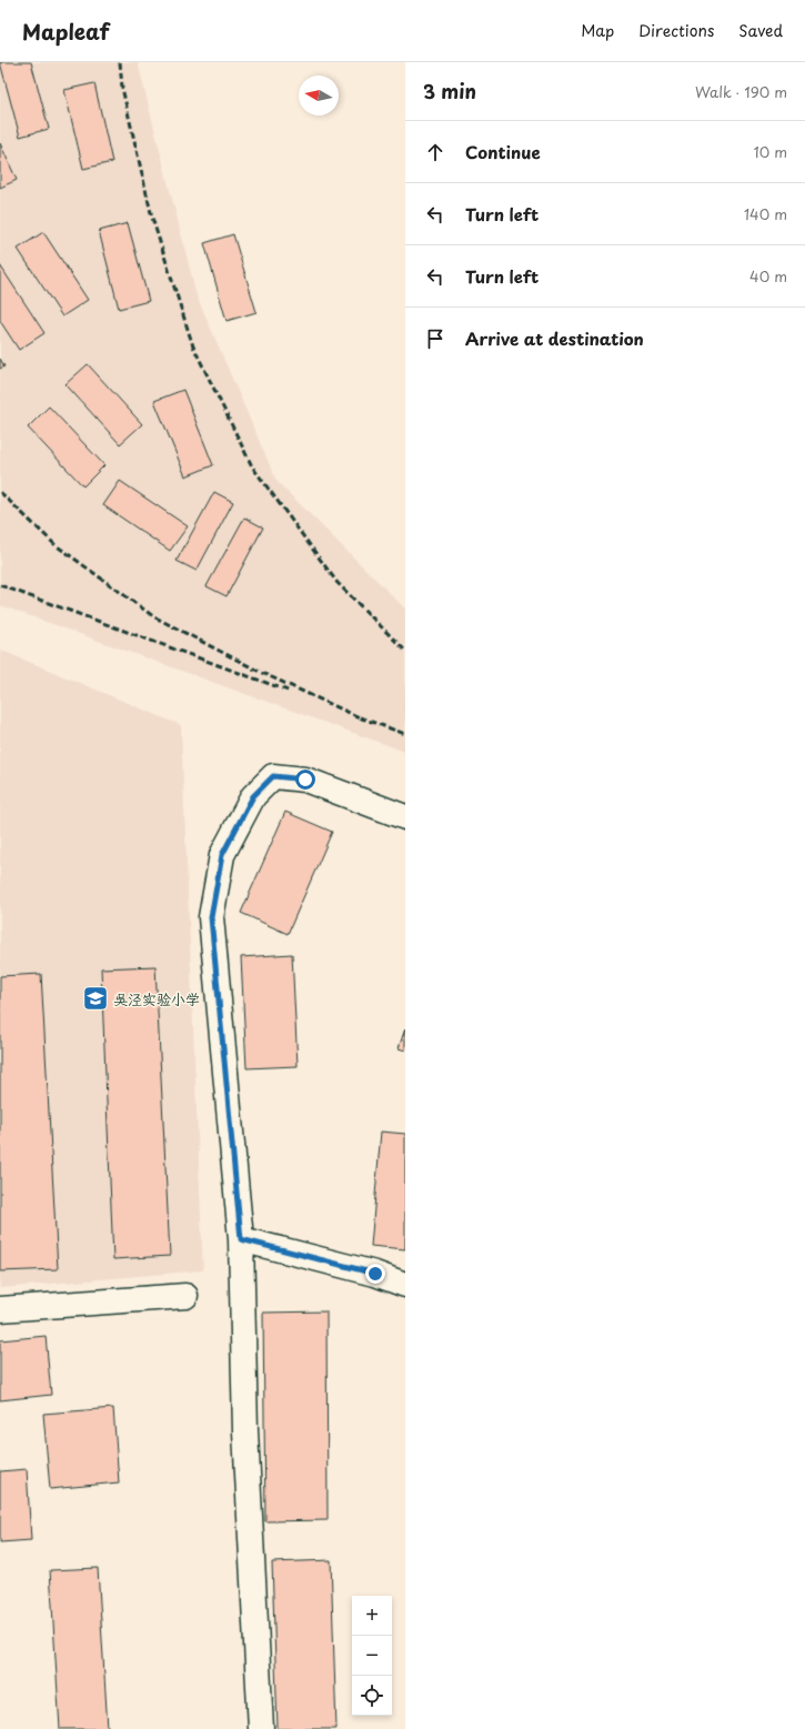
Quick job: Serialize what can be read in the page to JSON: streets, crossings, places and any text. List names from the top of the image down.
{
  "places": {
    "school or university": ["吴泾实验小学"]
  },
  "north": "left",
  "page": {
    "header": "Mapleaf",
    "nav": ["Map", "Directions", "Saved"],
    "heading": ["3 min", "Walk · 190 m"],
    "list": [
      ["Continue", "10 m"],
      ["Turn left", "140 m"],
      ["Turn left", "40 m"],
      "Arrive at destination"
    ],
    "map_buttons": ["+", "−"]
  }
}
